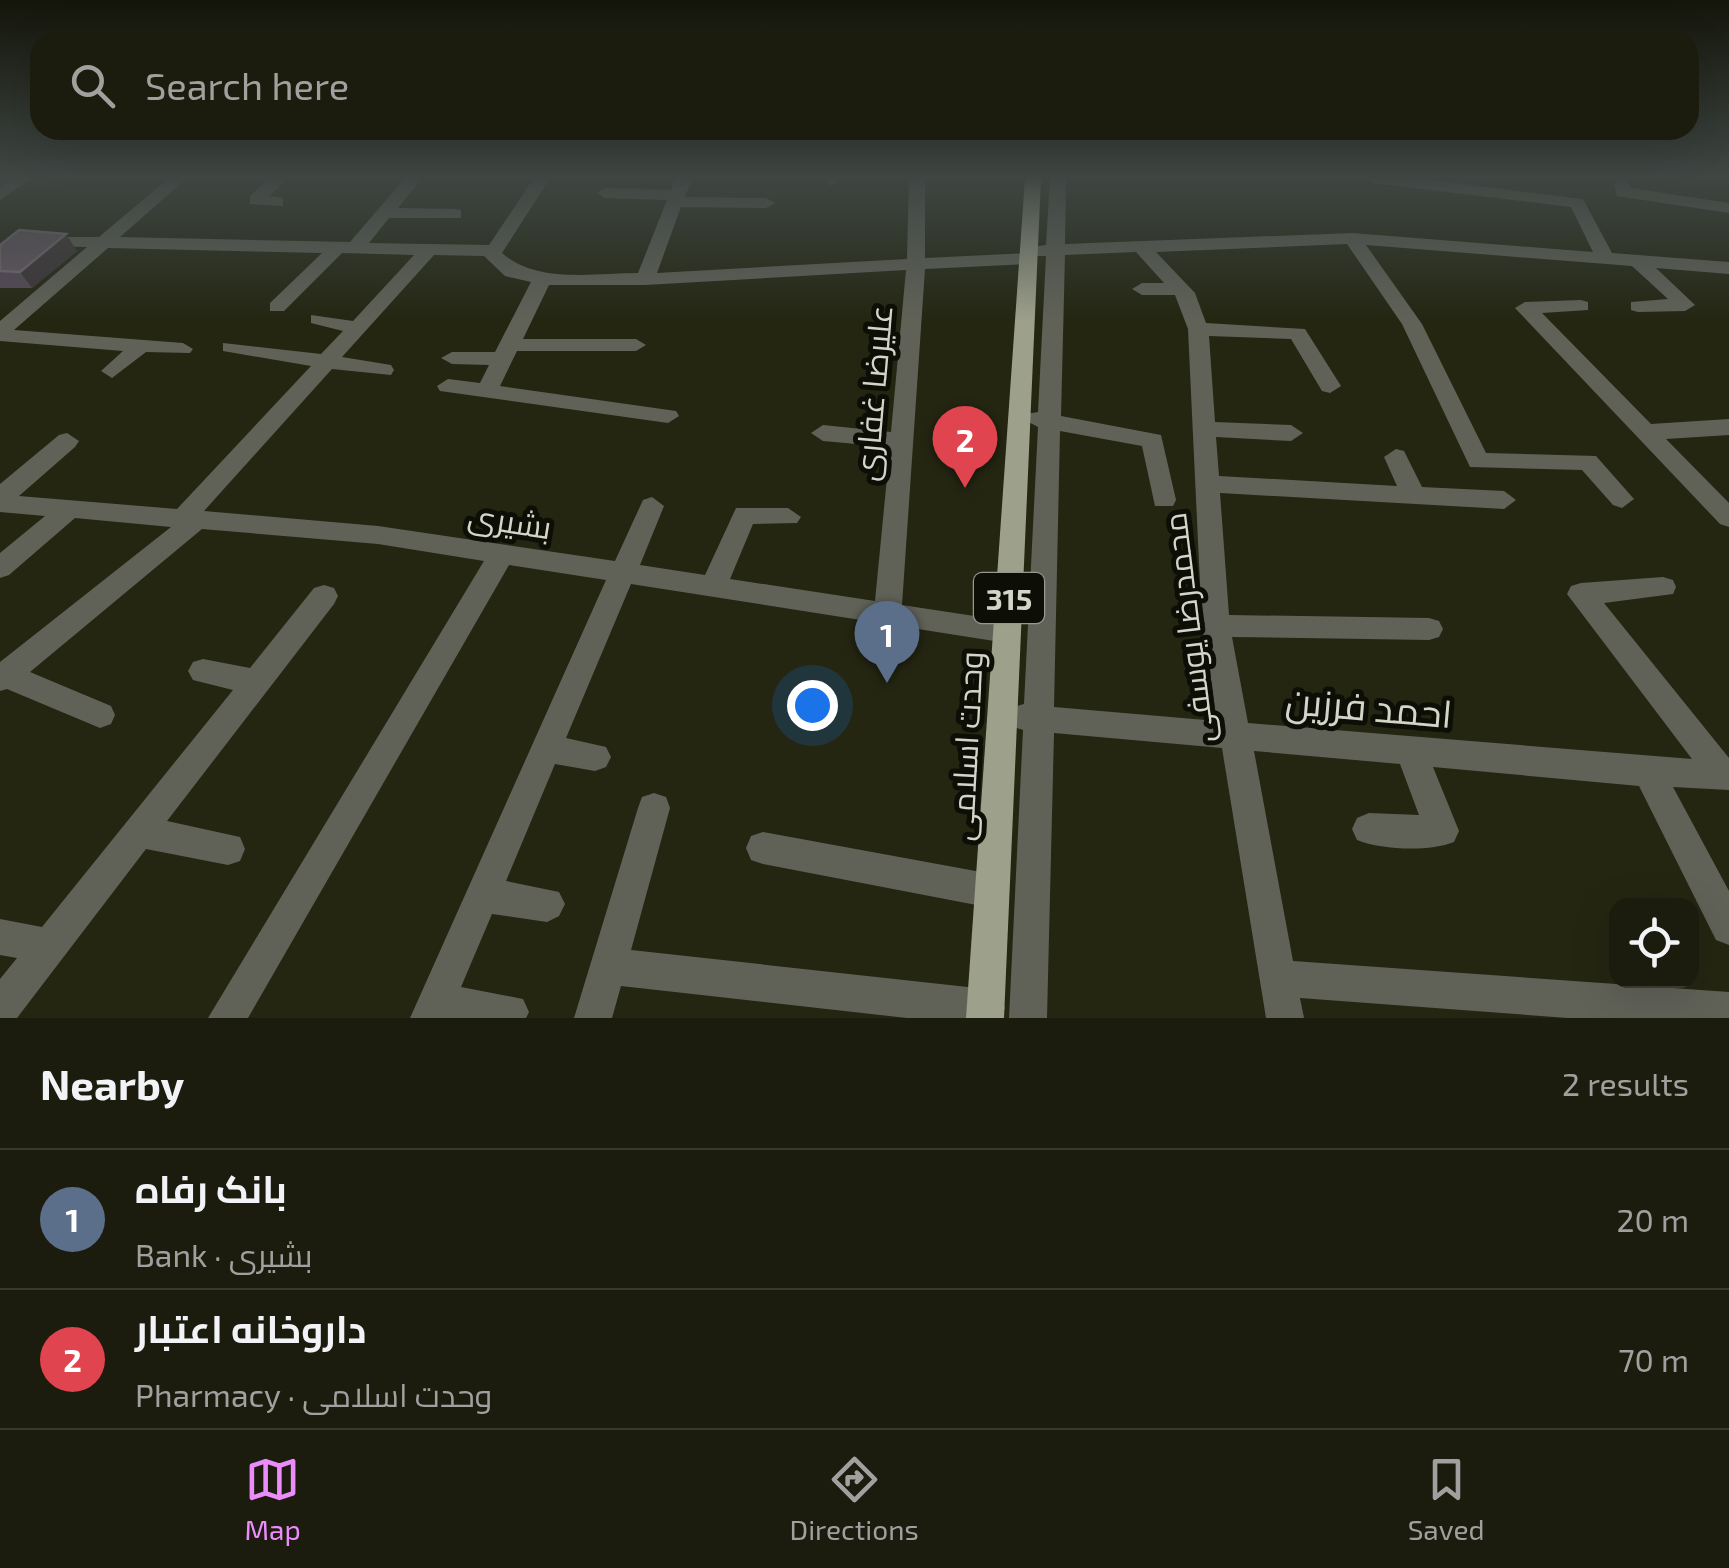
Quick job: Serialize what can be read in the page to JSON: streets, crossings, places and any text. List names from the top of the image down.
{
  "streets": {
    "main road": ["315", "وحدت اسلامی"],
    "street": [
      "علیرضا غفاری",
      "بشیری",
      "محمدرضا یوسفی",
      "احمد فرزین"
    ]
  },
  "crossings": [
    ["علیرضا غفاری", "بشیری"],
    ["بشیری", "وحدت اسلامی"],
    ["محمدرضا یوسفی", "احمد فرزین"],
    ["احمد فرزین", "وحدت اسلامی"]
  ],
  "page": {
    "search": "Search here",
    "pins": ["2", "1"],
    "heading": ["Nearby", "2 results"],
    "list": [
      {
        "mark": "1",
        "name": "بانک رفاه",
        "note": "Bank · بشیری",
        "value": "20 m"
      },
      {
        "mark": "2",
        "name": "داروخانه اعتبار",
        "note": "Pharmacy · وحدت اسلامی",
        "value": "70 m"
      }
    ],
    "nav": ["Map", "Directions", "Saved"]
  }
}
